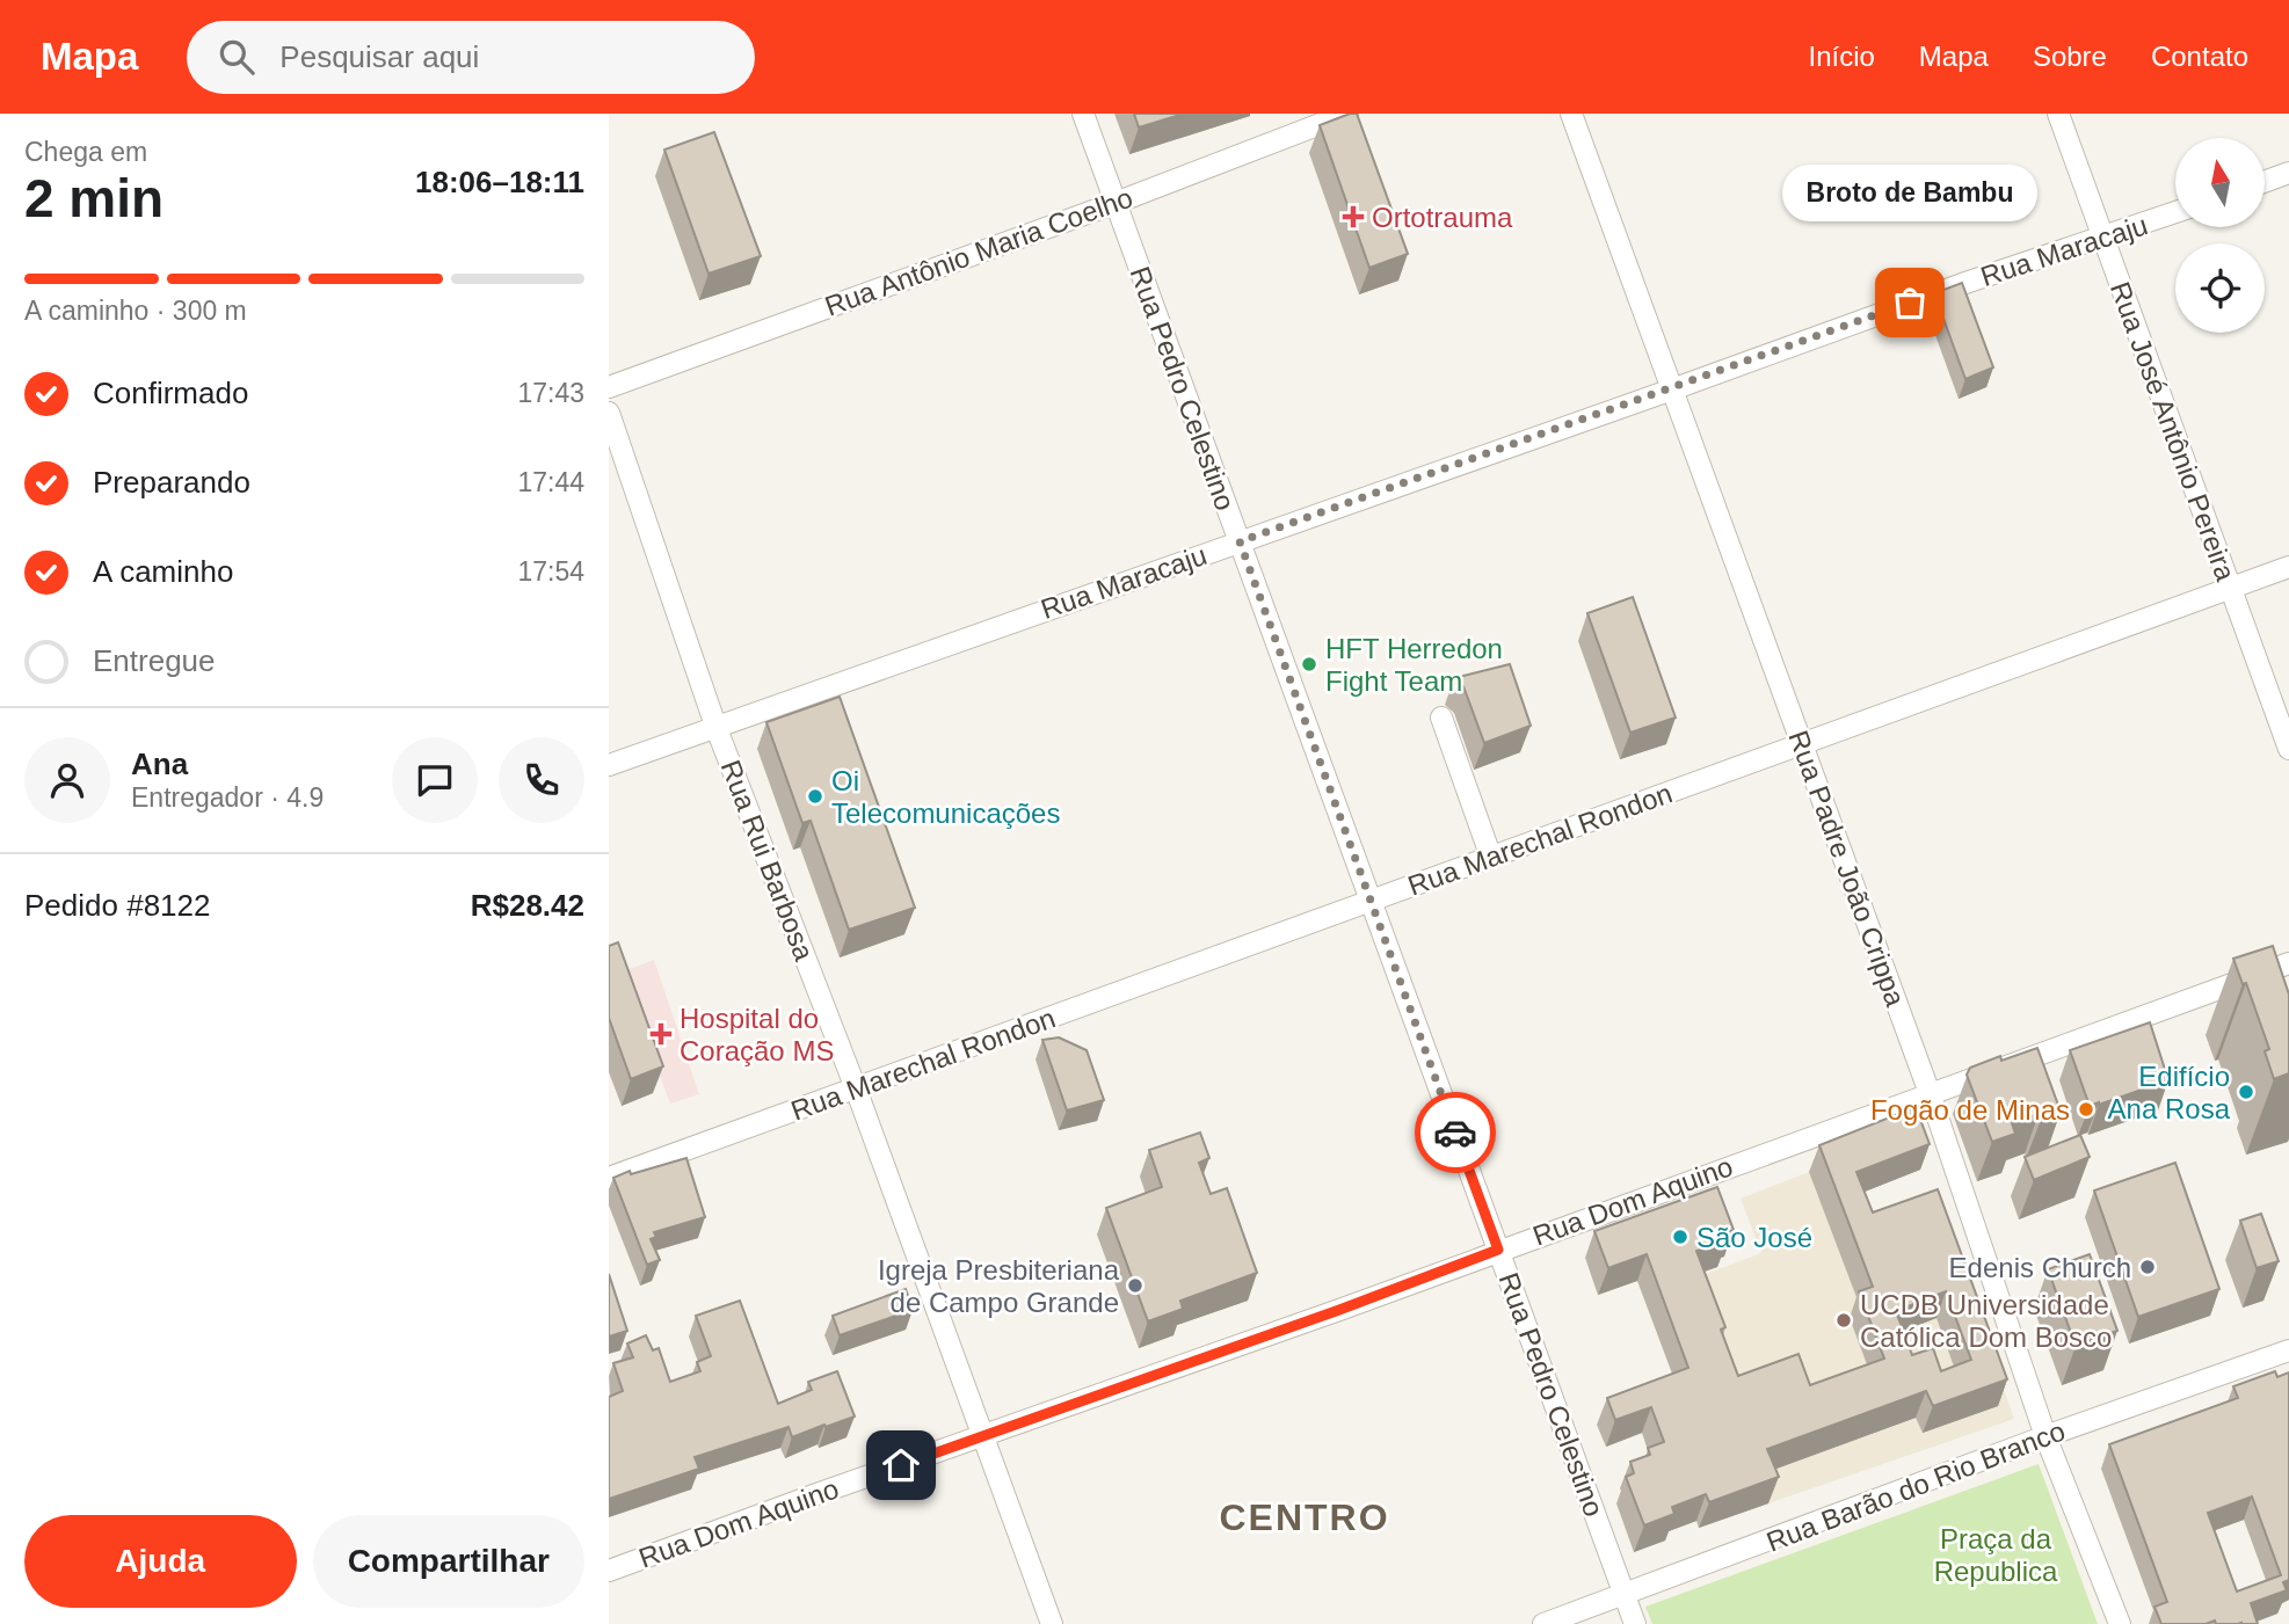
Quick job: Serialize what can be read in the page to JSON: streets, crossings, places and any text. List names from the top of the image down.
{
  "streets": {
    "street": [
      "Rua Maracaju",
      "Rua Antônio Maria Coelho",
      "Rua Pedro Celestino",
      "Rua José Antônio Pereira",
      "Rua Marechal Rondon",
      "Rua Rui Barbosa",
      "Rua Padre João Crippa",
      "Rua Dom Aquino",
      "Rua Barão do Rio Branco"
    ]
  },
  "crossings": [
    ["Rua Maracaju", "Rua Pedro Celestino"],
    ["Rua Maracaju", "Rua José Antônio Pereira"],
    ["Rua Maracaju", "Rua Rui Barbosa"],
    ["Rua Maracaju", "Rua Padre João Crippa"],
    ["Rua Antônio Maria Coelho", "Rua Pedro Celestino"],
    ["Rua Pedro Celestino", "Rua Marechal Rondon"],
    ["Rua Pedro Celestino", "Rua Dom Aquino"],
    ["Rua Pedro Celestino", "Rua Barão do Rio Branco"],
    ["Rua José Antônio Pereira", "Rua Marechal Rondon"],
    ["Rua Marechal Rondon", "Rua Rui Barbosa"],
    ["Rua Marechal Rondon", "Rua Padre João Crippa"],
    ["Rua Rui Barbosa", "Rua Dom Aquino"],
    ["Rua Padre João Crippa", "Rua Dom Aquino"],
    ["Rua Padre João Crippa", "Rua Barão do Rio Branco"]
  ],
  "districts": ["CENTRO"],
  "parks": ["Praça da Republica"],
  "places": {
    "health": ["Ortotrauma", "Hospital do Coração MS"],
    "other": [
      "Broto de Bambu",
      "HFT Herredon Fight Team",
      "Oi Telecomunicações",
      "Edifício Ana Rosa",
      "Fogão de Minas",
      "São José",
      "Edenis Church",
      "Igreja Presbiteriana de Campo Grande",
      "UCDB Universidade Católica Dom Bosco"
    ]
  },
  "north": "top",
  "page": {
    "header": "Mapa",
    "search": "Pesquisar aqui",
    "nav": [
      "Início",
      "Mapa",
      "Sobre",
      "Contato"
    ],
    "heading": ["2 min", "Chega em", "18:06–18:11"],
    "panel": [
      "Ana",
      "Entregador · 4.9",
      "Pedido #8122",
      "R$28.42"
    ],
    "bubble": "Broto de Bambu",
    "bar": "A caminho · 300 m",
    "list": [
      ["Confirmado", "17:43"],
      ["Preparando", "17:44"],
      ["A caminho", "17:54"],
      "Entregue"
    ],
    "buttons": ["Ajuda", "Compartilhar"]
  }
}
